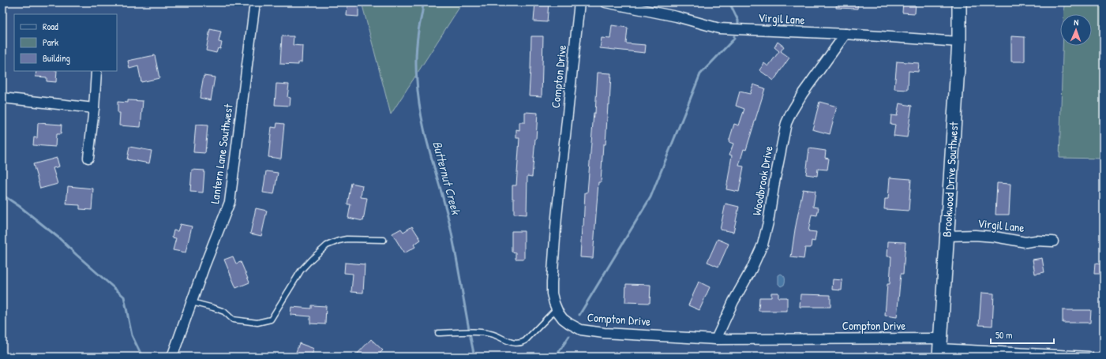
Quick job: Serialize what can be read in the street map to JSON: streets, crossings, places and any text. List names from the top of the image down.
{
  "streets": {
    "street": [
      "Virgil Lane",
      "Compton Drive",
      "Lantern Lane Southwest",
      "Brookwood Drive Southwest",
      "Woodbrook Drive"
    ]
  },
  "crossings": [
    ["Virgil Lane", "Brookwood Drive Southwest"],
    ["Virgil Lane", "Woodbrook Drive"],
    ["Compton Drive", "Brookwood Drive Southwest"],
    ["Compton Drive", "Woodbrook Drive"]
  ],
  "water": ["Butternut Creek"],
  "legend": ["Road", "Park", "Building"],
  "scale_bar": "50 m",
  "north": "top"
}
